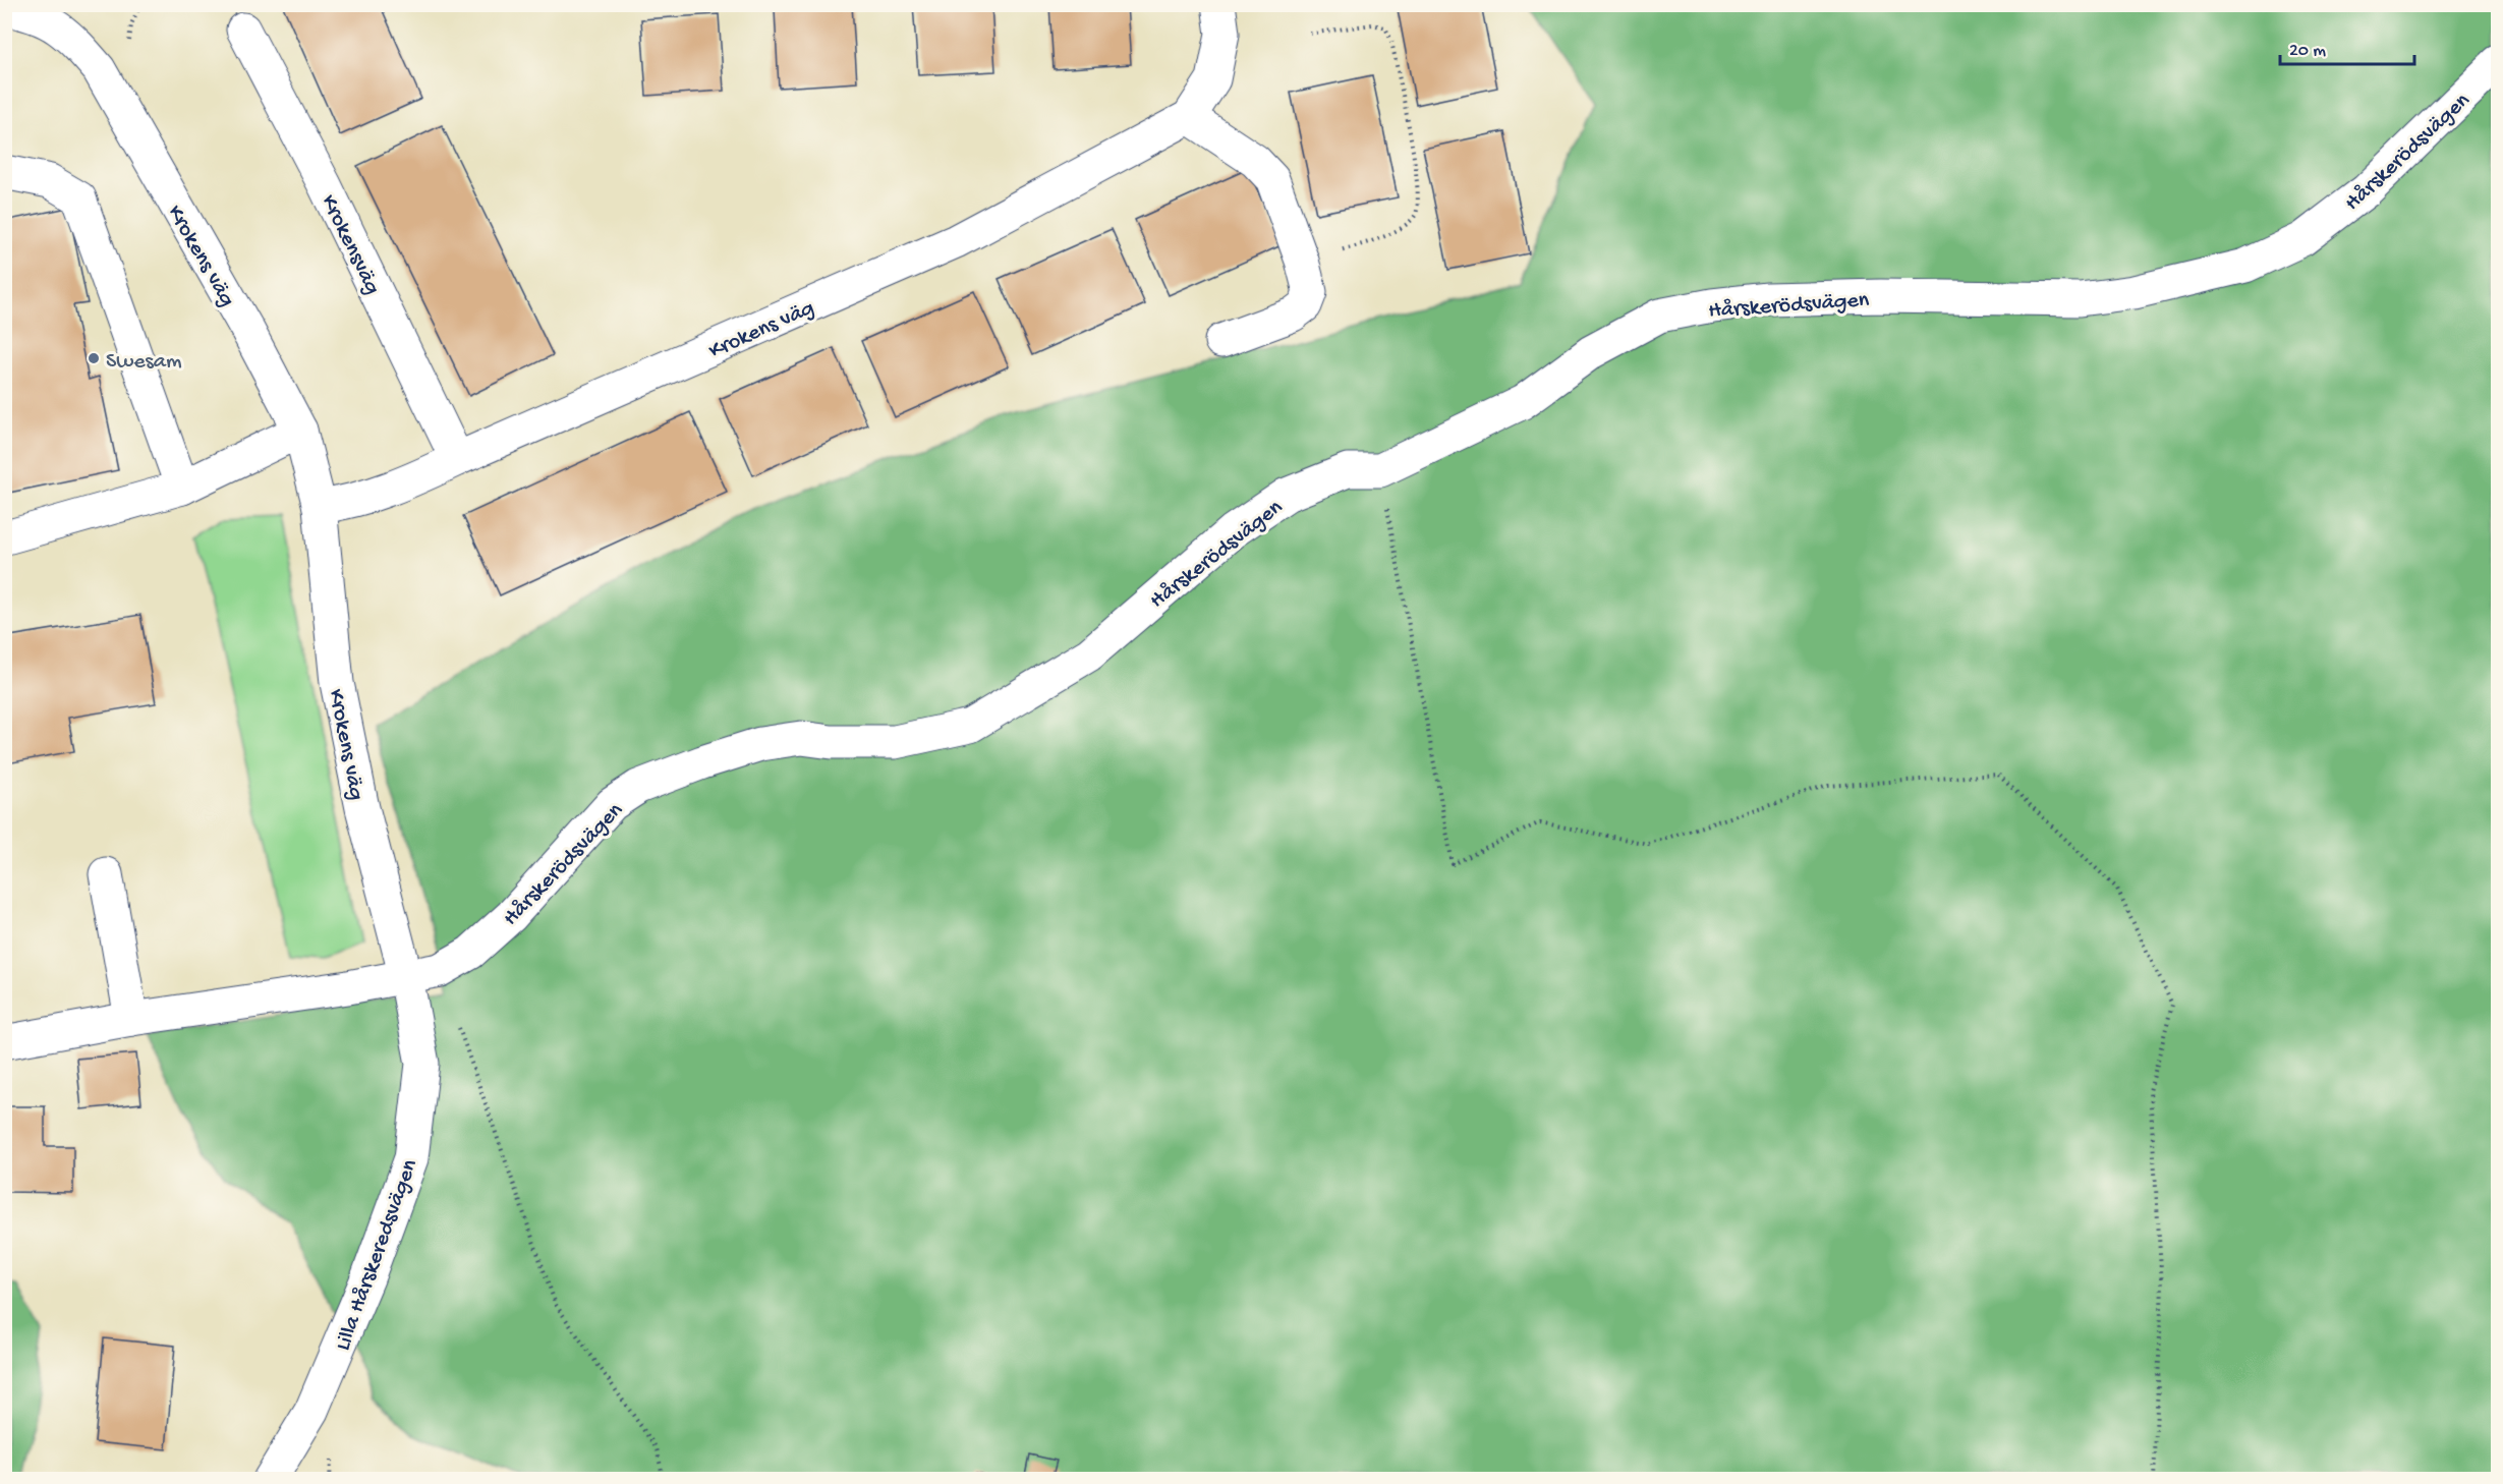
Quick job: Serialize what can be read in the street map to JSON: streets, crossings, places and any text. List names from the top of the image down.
{
  "streets": {
    "street": [
      "Hårskerödsvägen",
      "Krokensväg",
      "Krokens väg",
      "Lilla Hårskeredsvägen"
    ]
  },
  "crossings": [
    ["Hårskerödsvägen", "Krokens väg"],
    ["Hårskerödsvägen", "Lilla Hårskeredsvägen"],
    ["Krokensväg", "Krokens väg"],
    ["Krokens väg", "Lilla Hårskeredsvägen"]
  ],
  "places": ["Swesam"],
  "scale_bar": "20 m"
}
